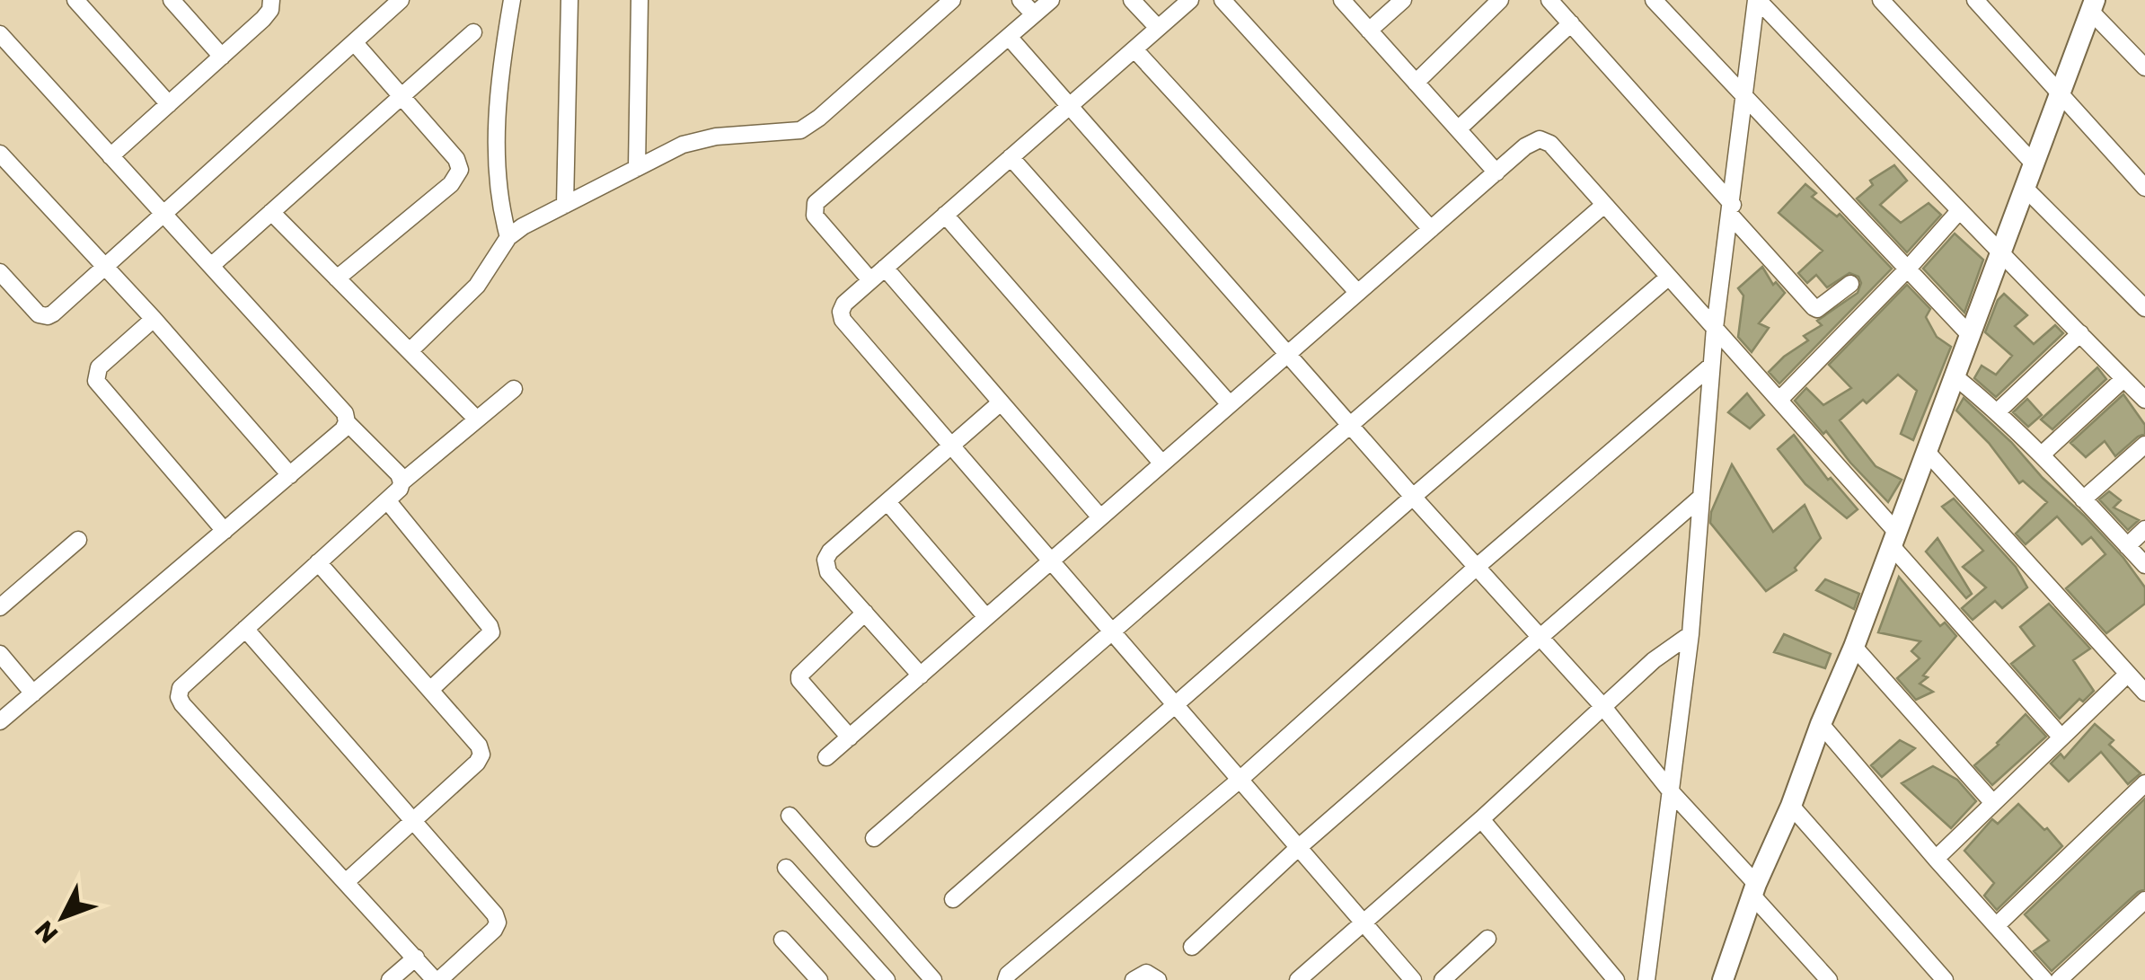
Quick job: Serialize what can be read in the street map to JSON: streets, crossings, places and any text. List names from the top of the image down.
{
  "north": "bottom left"
}
